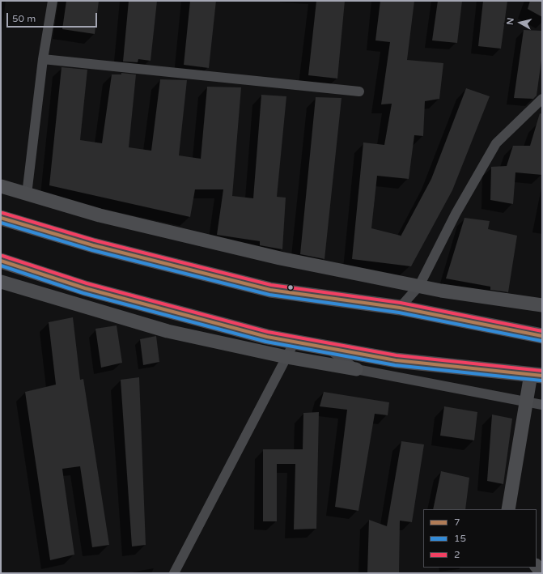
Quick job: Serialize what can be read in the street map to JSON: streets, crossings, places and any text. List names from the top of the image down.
{
  "lines": ["transit line 2", "transit line 7", "transit line 15"],
  "legend": ["7", "15", "2"],
  "scale_bar": "50 m",
  "north": "left"
}
